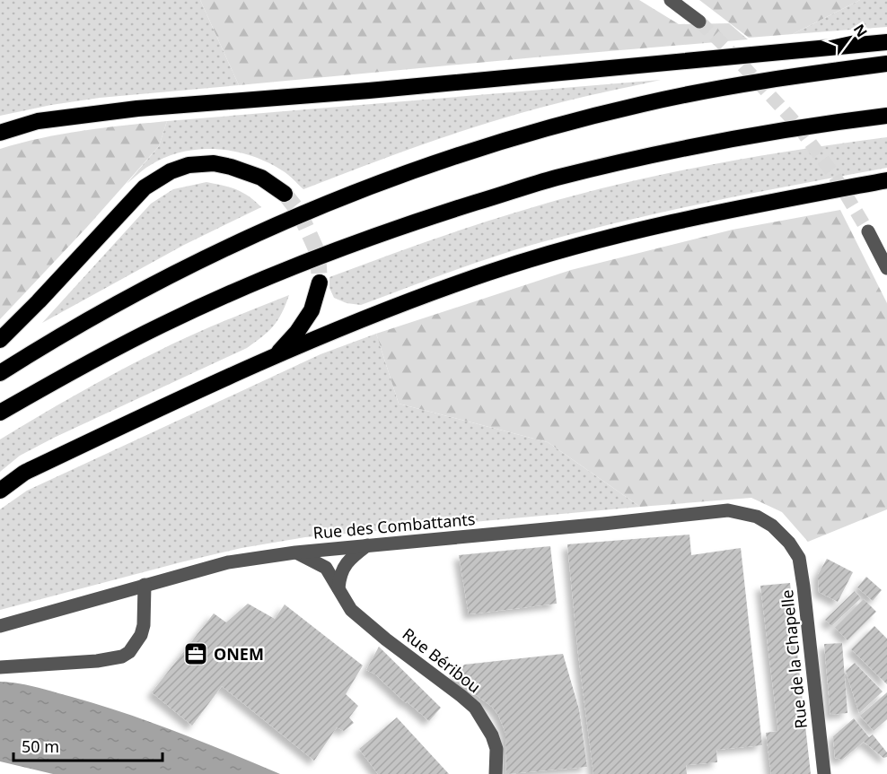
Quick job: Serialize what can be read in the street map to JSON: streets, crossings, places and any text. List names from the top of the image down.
{
  "streets": {
    "street": ["Rue des Combattants", "Rue de la Chapelle", "Rue Béribou"]
  },
  "crossings": [
    ["Rue des Combattants", "Rue de la Chapelle"],
    ["Rue des Combattants", "Rue Béribou"]
  ],
  "places": {
    "office": ["ONEM"]
  },
  "scale_bar": "50 m",
  "north": "top right"
}
